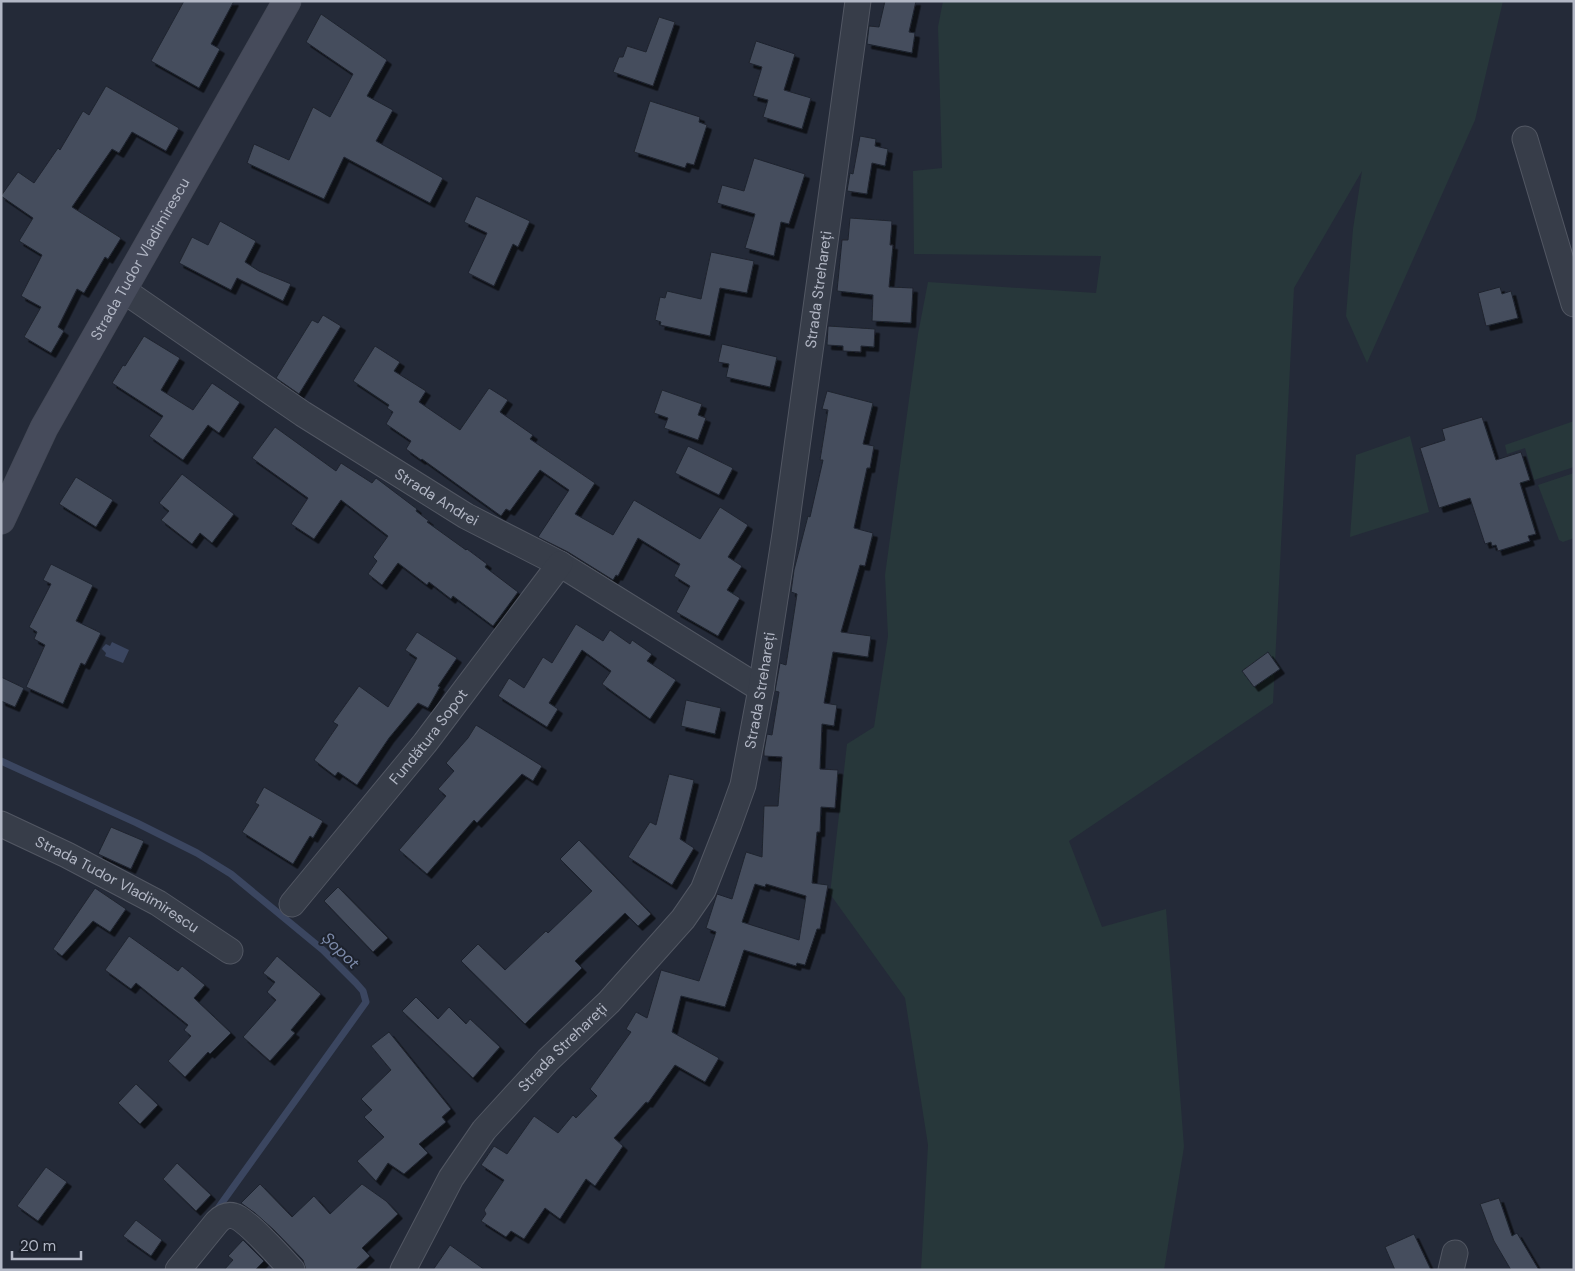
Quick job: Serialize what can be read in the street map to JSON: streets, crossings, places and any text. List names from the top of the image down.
{
  "streets": {
    "main road": ["Strada Tudor Vladimirescu"],
    "street": ["Strada Strehareți", "Strada Andrei", "Fundătura Sopot"]
  },
  "crossings": [
    ["Strada Tudor Vladimirescu", "Strada Andrei"],
    ["Strada Strehareți", "Strada Andrei"],
    ["Strada Andrei", "Fundătura Sopot"]
  ],
  "water": ["Șopot"],
  "scale_bar": "20 m"
}
